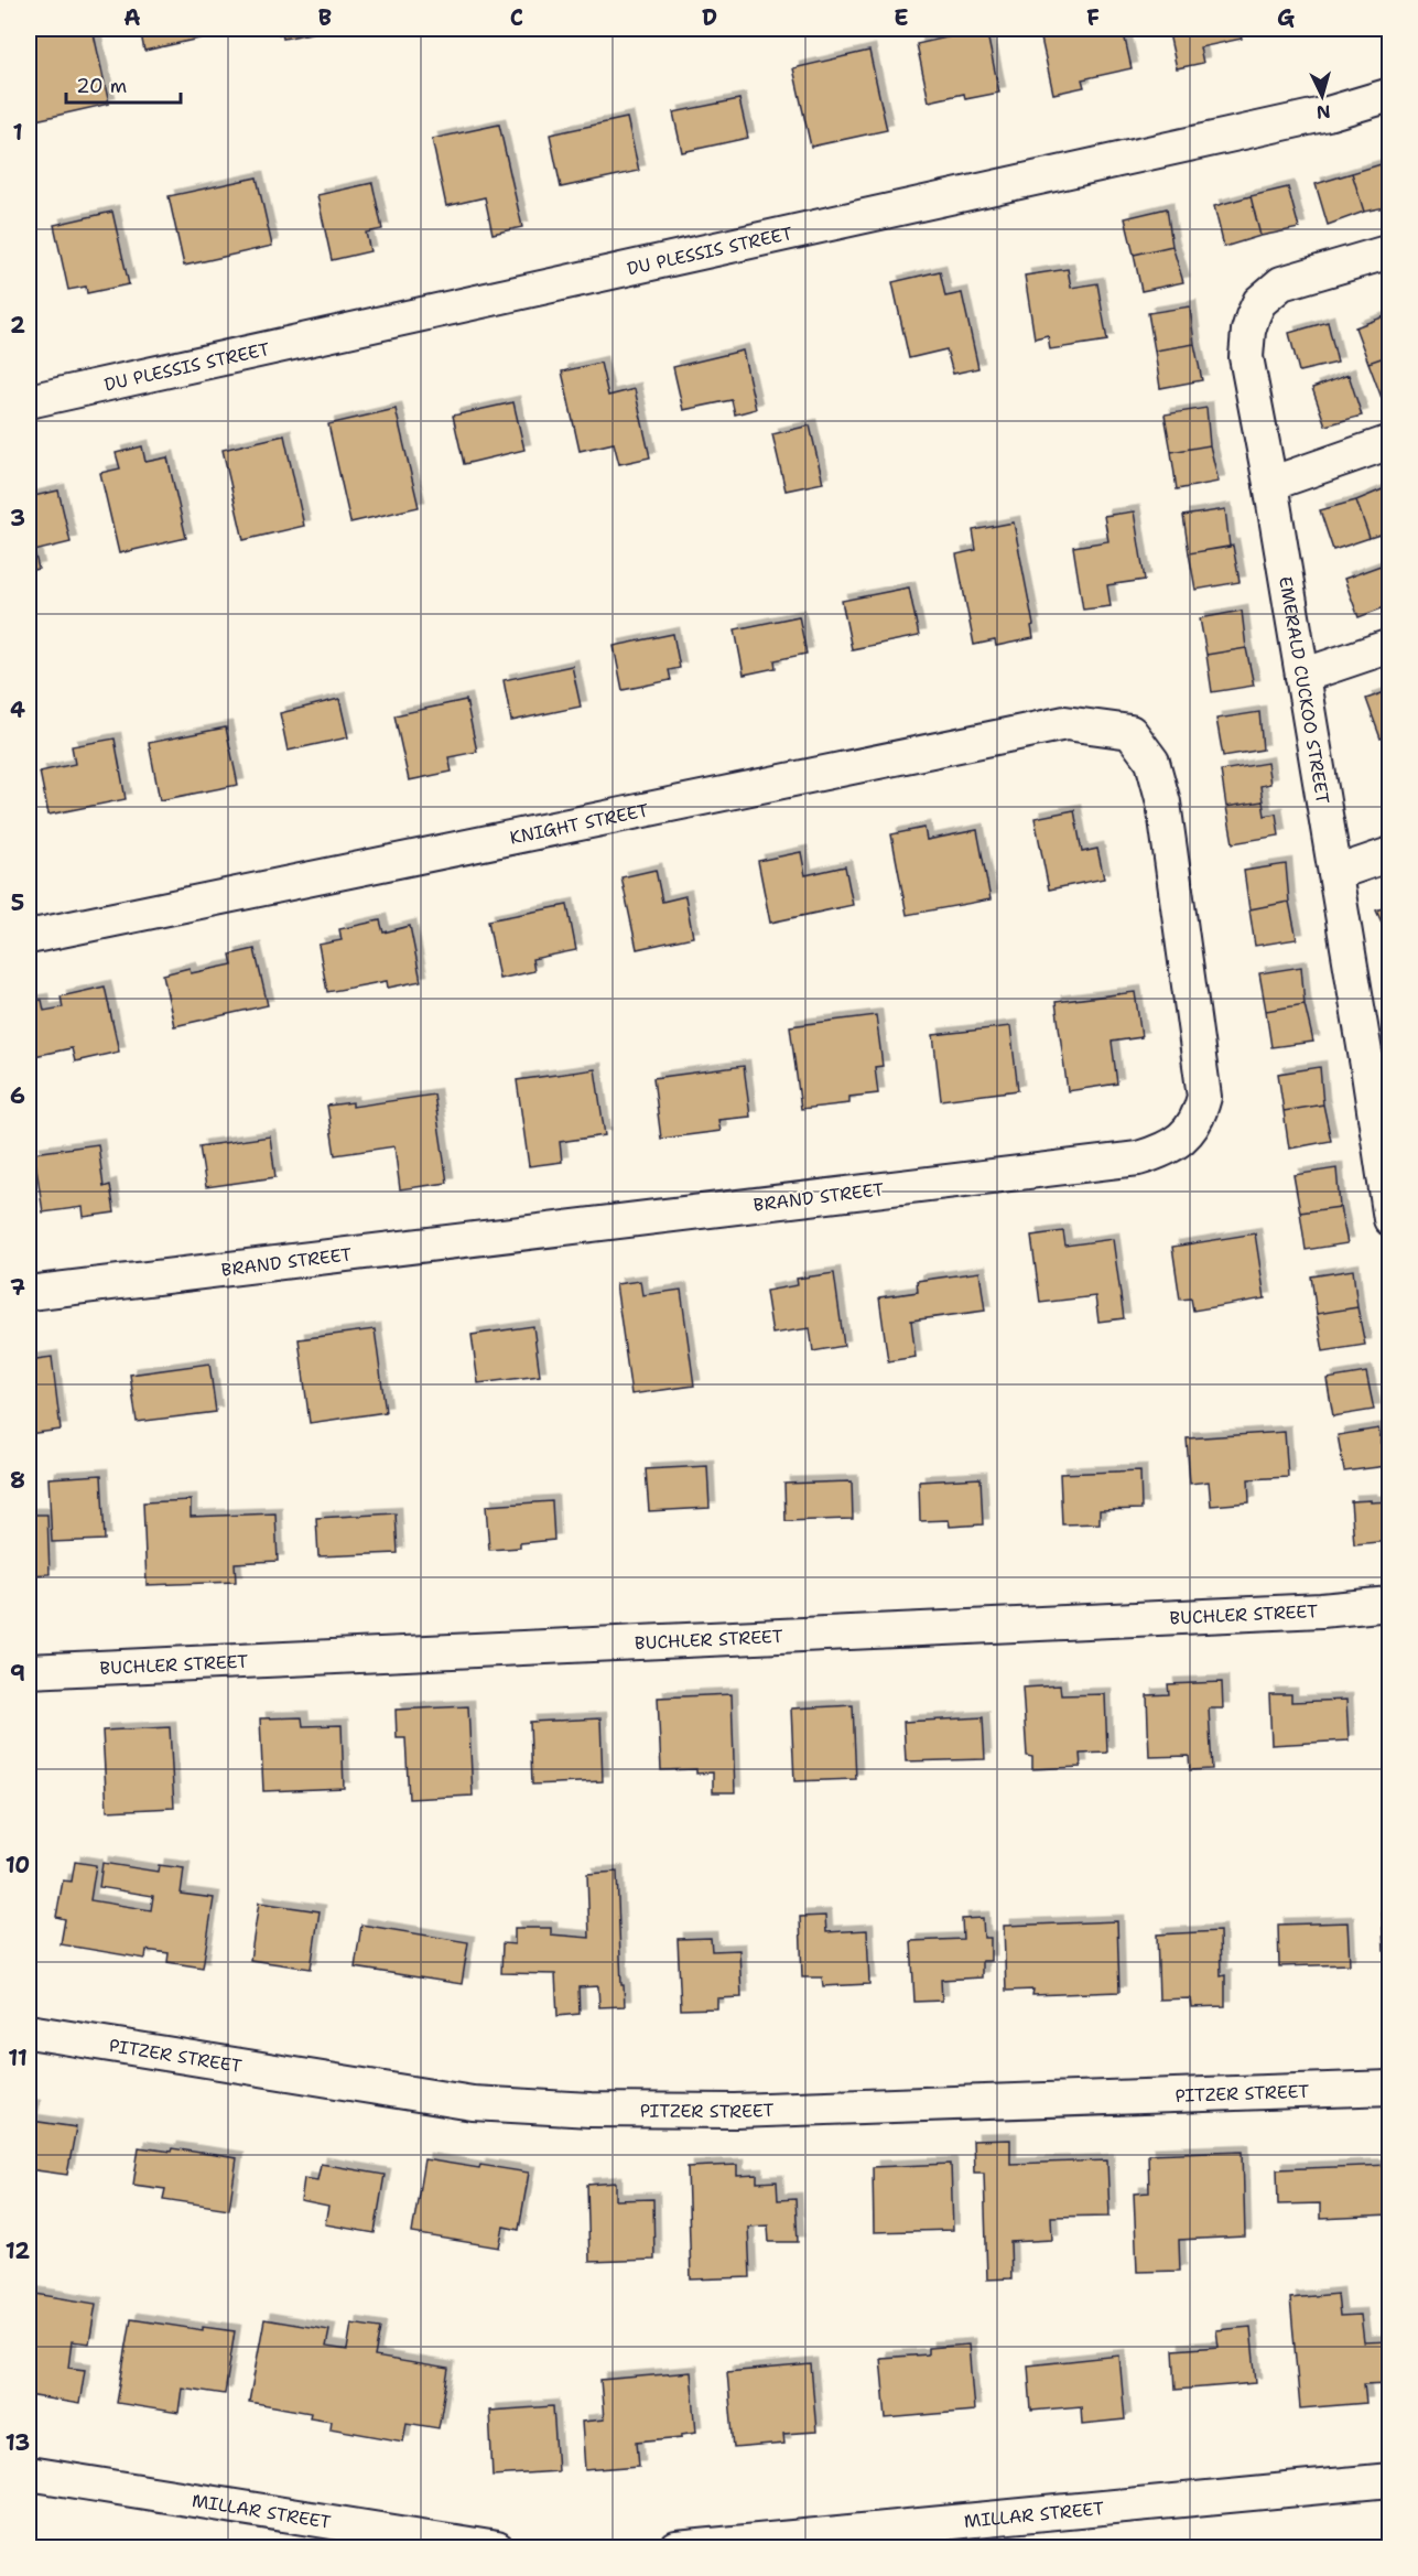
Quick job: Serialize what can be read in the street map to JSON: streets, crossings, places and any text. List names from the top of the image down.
{
  "streets": {
    "street": [
      "DU PLESSIS STREET",
      "EMERALD CUCKOO STREET",
      "KNIGHT STREET",
      "BRAND STREET",
      "BUCHLER STREET",
      "PITZER STREET",
      "MILLAR STREET"
    ]
  },
  "crossings": [
    ["KNIGHT STREET", "BRAND STREET"]
  ],
  "scale_bar": "20 m",
  "north": "bottom",
  "grid": {
    "columns": [
      "A",
      "B",
      "C",
      "D",
      "E",
      "F",
      "G"
    ],
    "rows": [
      "1",
      "2",
      "3",
      "4",
      "5",
      "6",
      "7",
      "8",
      "9",
      "10",
      "11",
      "12",
      "13"
    ]
  }
}
